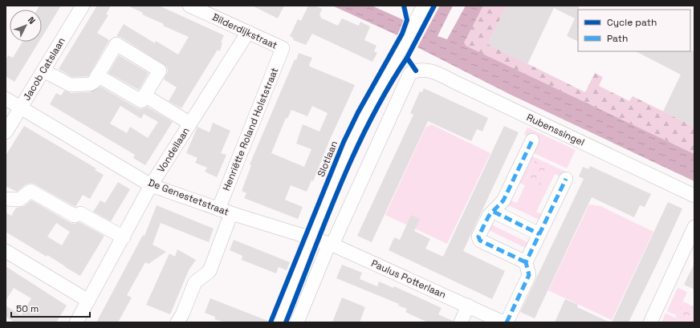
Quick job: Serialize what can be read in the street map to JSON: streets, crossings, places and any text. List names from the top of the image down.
{
  "streets": {
    "street": [
      "Bilderdijkstraat",
      "Jacob Catslaan",
      "Henriëtte Roland Holststraat",
      "Rubenssingel",
      "Vondellaan",
      "Slotlaan",
      "De Genestetstraat",
      "Paulus Potterlaan"
    ]
  },
  "crossings": [
    ["Bilderdijkstraat", "Henriëtte Roland Holststraat"],
    ["Bilderdijkstraat", "Vondellaan"],
    ["Jacob Catslaan", "De Genestetstraat"],
    ["Henriëtte Roland Holststraat", "De Genestetstraat"],
    ["Rubenssingel", "Paulus Potterlaan"],
    ["Vondellaan", "De Genestetstraat"],
    ["Slotlaan", "De Genestetstraat"],
    ["Slotlaan", "Paulus Potterlaan"],
    ["De Genestetstraat", "Paulus Potterlaan"]
  ],
  "legend": ["Cycle path", "Path"],
  "scale_bar": "50 m",
  "north": "top right"
}
